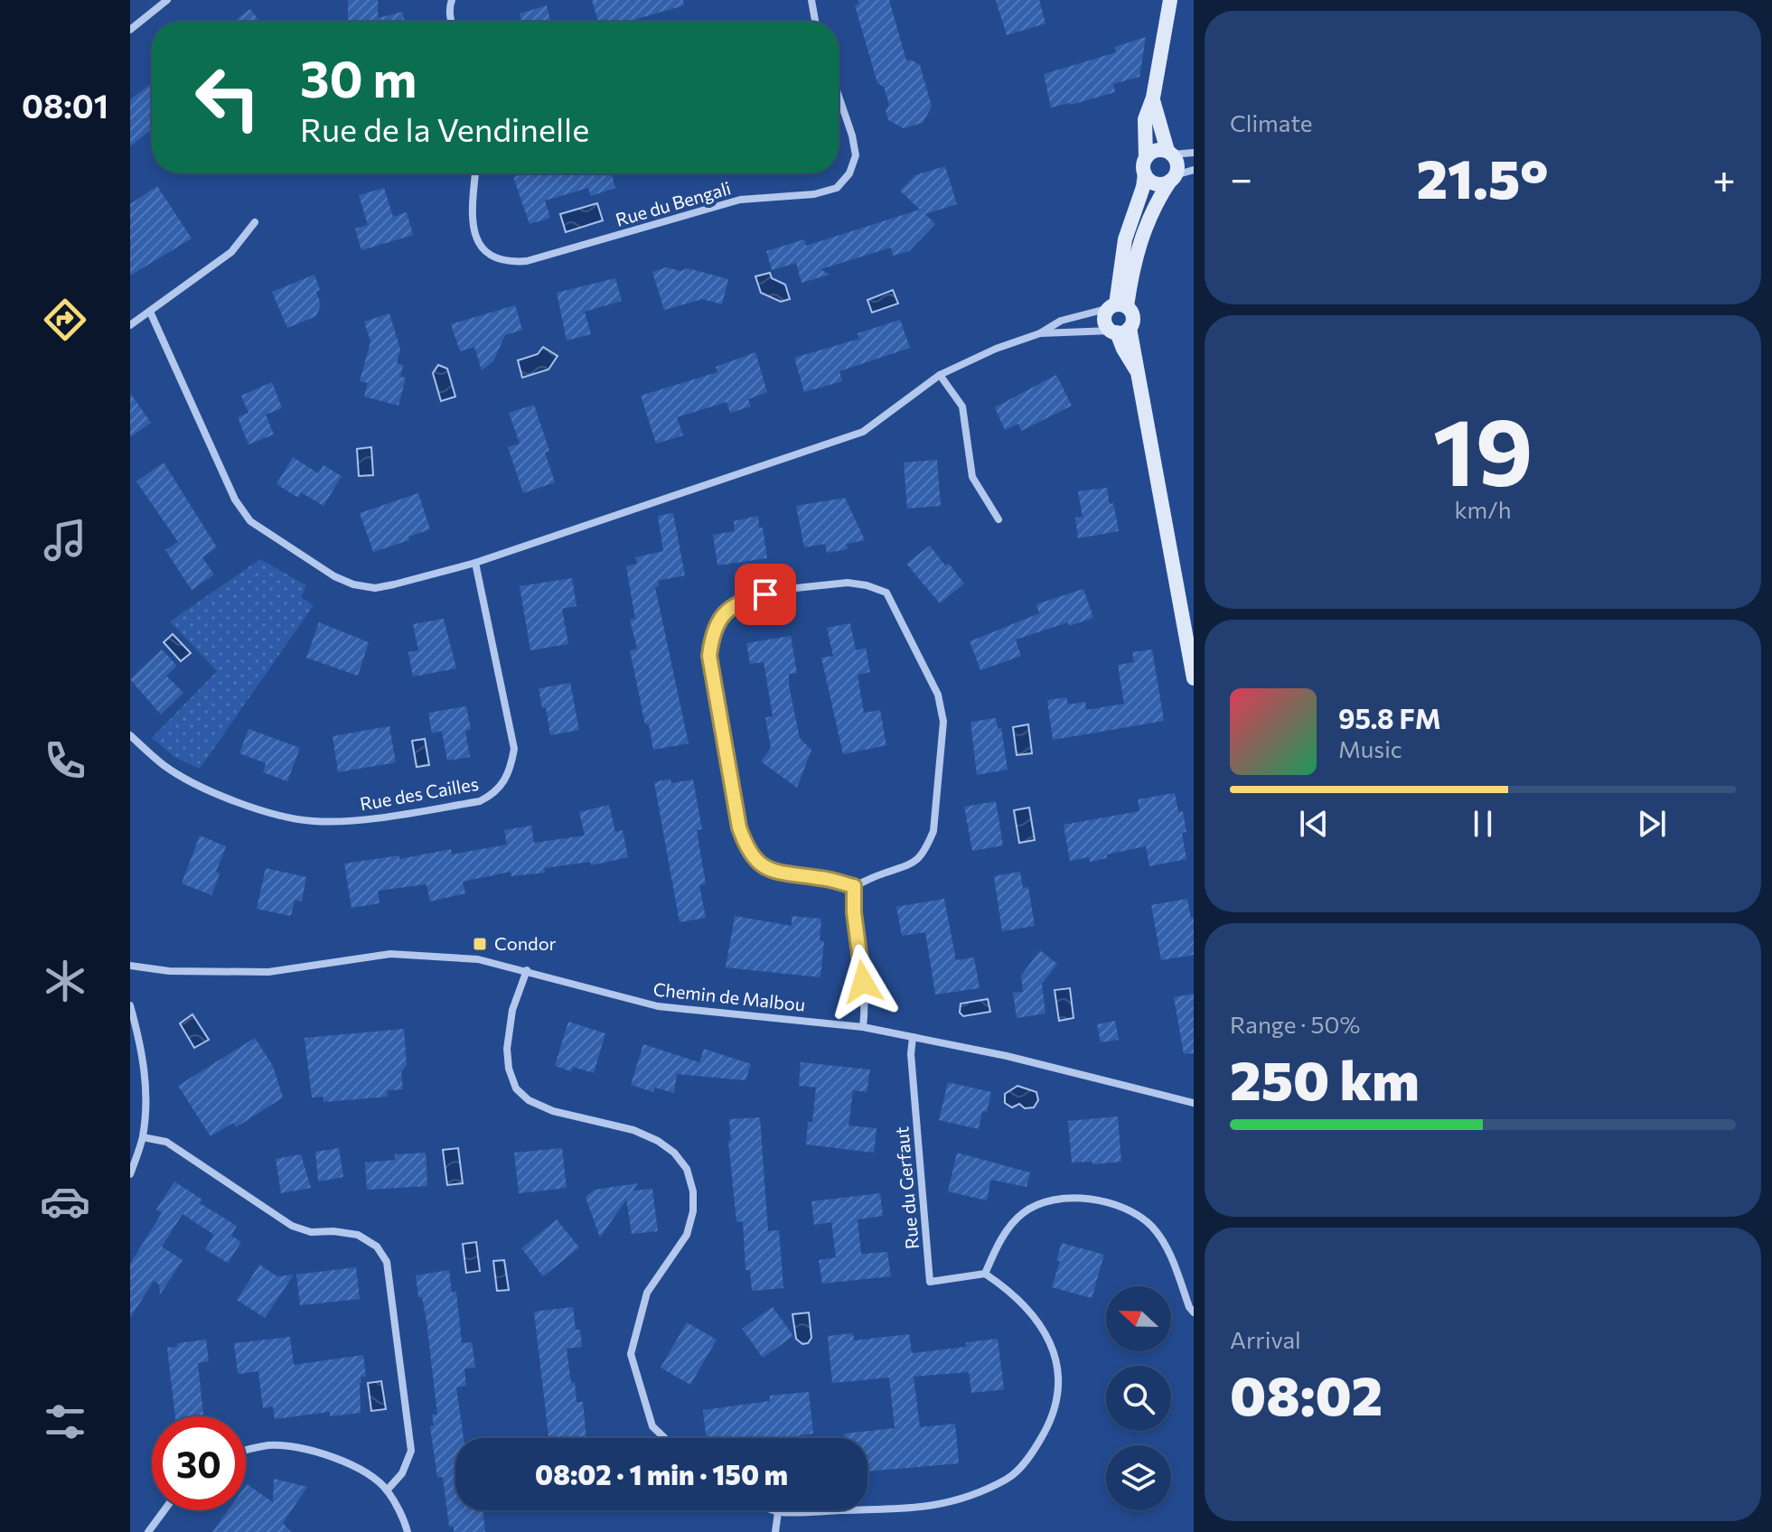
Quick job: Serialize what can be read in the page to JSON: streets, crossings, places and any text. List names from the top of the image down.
{
  "streets": {
    "street": [
      "Rue du Bengali",
      "Rue des Cailles",
      "Chemin de Malbou",
      "Rue du Gerfaut"
    ]
  },
  "crossings": [
    ["Chemin de Malbou", "Rue du Gerfaut"]
  ],
  "places": {
    "transit": ["Condor"]
  },
  "north": "left",
  "page": {
    "tabs": "08:01",
    "tile": [
      "Climate",
      ["19", "km/h"],
      ["Range · 50%", "250 km"],
      ["Arrival", "08:02"]
    ],
    "turn": ["30 m", "Rue de la Vendinelle"],
    "heat": ["−", "21.5°", "+"],
    "song": ["95.8 FM", "Music"],
    "limit": "30",
    "trip": "08:02 · 1 min · 150 m"
  }
}
